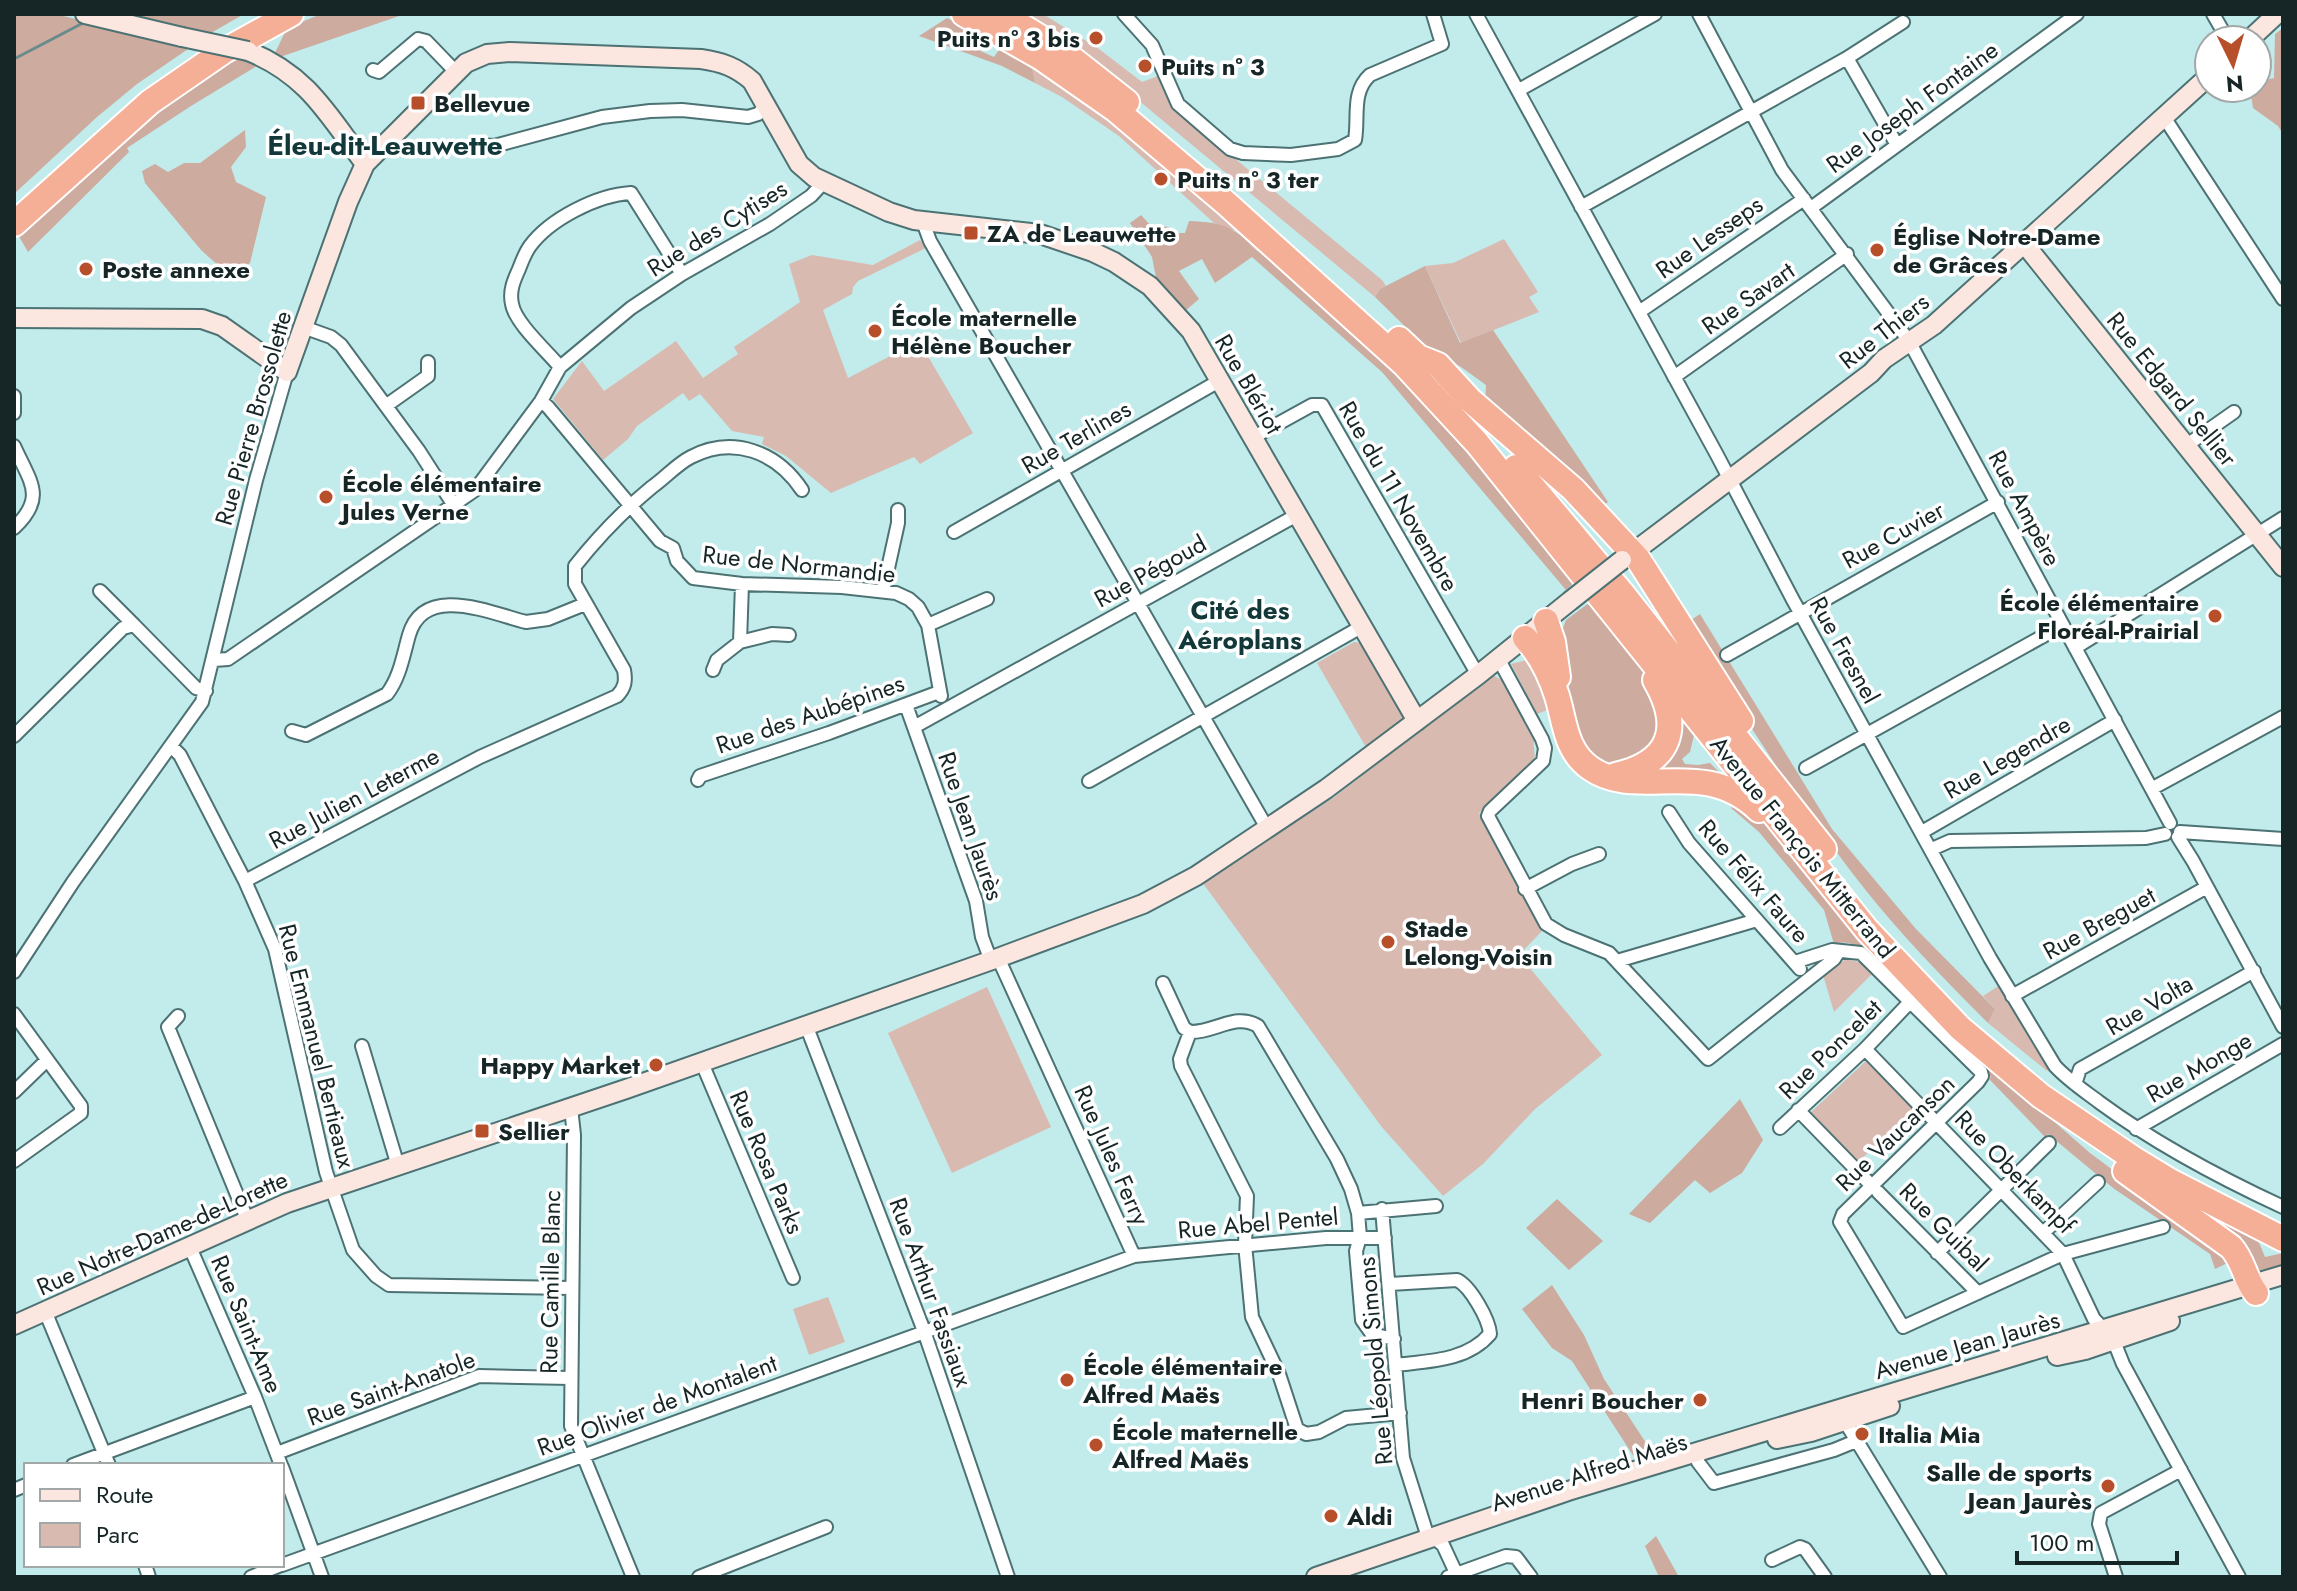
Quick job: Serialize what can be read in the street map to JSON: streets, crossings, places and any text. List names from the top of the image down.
{
  "streets": {
    "highway": ["Avenue François Mitterrand"],
    "street": [
      "Rue Joseph Fontaine",
      "Rue des Cytises",
      "Rue Lesseps",
      "Rue Savart",
      "Rue Thiers",
      "Rue Blériot",
      "Rue Edgard Sellier",
      "Rue Pierre Brossolette",
      "Rue Terlines",
      "Rue du 11 Novembre",
      "Rue Ampère",
      "Rue Cuvier",
      "Rue de Normandie",
      "Rue Pégoud",
      "Rue Fresnel",
      "Rue des Aubépines",
      "Rue Legendre",
      "Rue Julien Leterme",
      "Rue Jean Jaurès",
      "Rue Félix Faure",
      "Rue Breguet",
      "Rue Volta",
      "Rue Emmanuel Bertieaux",
      "Rue Poncelet",
      "Rue Monge",
      "Rue Vaucanson",
      "Rue Jules Ferry",
      "Rue Rosa Parks",
      "Rue Oberkampf",
      "Rue Abel Pentel",
      "Rue Guibal",
      "Rue Notre-Dame-de-Lorette",
      "Rue Camille Blanc",
      "Rue Arthur Fassiaux",
      "Rue Saint-Ame",
      "Avenue Jean Jaurès",
      "Rue Léopold Simons",
      "Rue Saint-Anatole",
      "Rue Olivier de Montalent",
      "Avenue Alfred Maës"
    ]
  },
  "crossings": [
    ["Rue Joseph Fontaine", "Rue Lesseps"],
    ["Rue Joseph Fontaine", "Rue Ampère"],
    ["Rue des Cytises", "Rue Blériot"],
    ["Rue Lesseps", "Rue Ampère"],
    ["Rue Lesseps", "Rue Fresnel"],
    ["Rue Savart", "Rue Ampère"],
    ["Rue Savart", "Rue Fresnel"],
    ["Rue Thiers", "Rue Edgard Sellier"],
    ["Rue Thiers", "Rue Ampère"],
    ["Rue Thiers", "Rue Fresnel"],
    ["Rue Blériot", "Rue Pierre Brossolette"],
    ["Rue Blériot", "Rue Terlines"],
    ["Rue Blériot", "Rue du 11 Novembre"],
    ["Rue Blériot", "Rue Pégoud"],
    ["Rue Blériot", "Rue Notre-Dame-de-Lorette"],
    ["Rue Pierre Brossolette", "Rue Emmanuel Bertieaux"],
    ["Rue du 11 Novembre", "Rue Notre-Dame-de-Lorette"],
    ["Rue Ampère", "Rue Cuvier"],
    ["Rue Ampère", "Rue Legendre"],
    ["Rue Ampère", "Rue Breguet"],
    ["Rue Ampère", "Rue Volta"],
    ["Rue Cuvier", "Rue Fresnel"],
    ["Rue Pégoud", "Rue Jean Jaurès"],
    ["Rue Fresnel", "Rue Legendre"],
    ["Rue Fresnel", "Rue Breguet"],
    ["Rue Fresnel", "Rue Volta"],
    ["Rue Fresnel", "Rue Monge"],
    ["Rue des Aubépines", "Rue Jean Jaurès"],
    ["Rue Julien Leterme", "Rue Emmanuel Bertieaux"],
    ["Rue Jean Jaurès", "Rue Jules Ferry"],
    ["Rue Jean Jaurès", "Rue Notre-Dame-de-Lorette"],
    ["Rue Emmanuel Bertieaux", "Rue Notre-Dame-de-Lorette"],
    ["Rue Emmanuel Bertieaux", "Rue Camille Blanc"],
    ["Rue Poncelet", "Rue Vaucanson"],
    ["Rue Poncelet", "Rue Oberkampf"],
    ["Rue Poncelet", "Rue Guibal"],
    ["Rue Vaucanson", "Rue Oberkampf"],
    ["Rue Vaucanson", "Rue Guibal"],
    ["Rue Jules Ferry", "Rue Abel Pentel"],
    ["Rue Jules Ferry", "Rue Notre-Dame-de-Lorette"],
    ["Rue Jules Ferry", "Rue Arthur Fassiaux"],
    ["Rue Jules Ferry", "Rue Olivier de Montalent"],
    ["Rue Rosa Parks", "Rue Notre-Dame-de-Lorette"],
    ["Rue Oberkampf", "Avenue Jean Jaurès"],
    ["Rue Abel Pentel", "Rue Léopold Simons"],
    ["Rue Notre-Dame-de-Lorette", "Rue Camille Blanc"],
    ["Rue Notre-Dame-de-Lorette", "Rue Arthur Fassiaux"],
    ["Rue Notre-Dame-de-Lorette", "Rue Saint-Ame"],
    ["Rue Camille Blanc", "Rue Saint-Anatole"],
    ["Rue Camille Blanc", "Rue Olivier de Montalent"],
    ["Rue Arthur Fassiaux", "Rue Olivier de Montalent"],
    ["Rue Saint-Ame", "Rue Saint-Anatole"],
    ["Rue Saint-Ame", "Rue Olivier de Montalent"],
    ["Avenue Jean Jaurès", "Avenue Alfred Maës"],
    ["Rue Léopold Simons", "Avenue Alfred Maës"]
  ],
  "districts": ["Éleu-dit-Leauwette", "Cité des Aéroplans"],
  "places": {
    "other": [
      "Puits n° 3 bis",
      "Puits n° 3",
      "Puits n° 3 ter",
      "Église Notre-Dame de Grâces",
      "Poste annexe",
      "École maternelle Hélène Boucher",
      "École élémentaire Jules Verne",
      "École élémentaire Floréal-Prairial",
      "Stade Lelong-Voisin",
      "Happy Market",
      "École élémentaire Alfred Maës",
      "Henri Boucher",
      "Italia Mia",
      "École maternelle Alfred Maës",
      "Salle de sports Jean Jaurès",
      "Aldi"
    ],
    "transit": ["Bellevue", "ZA de Leauwette", "Sellier"]
  },
  "legend": ["Route", "Parc"],
  "scale_bar": "100 m",
  "north": "bottom"
}
